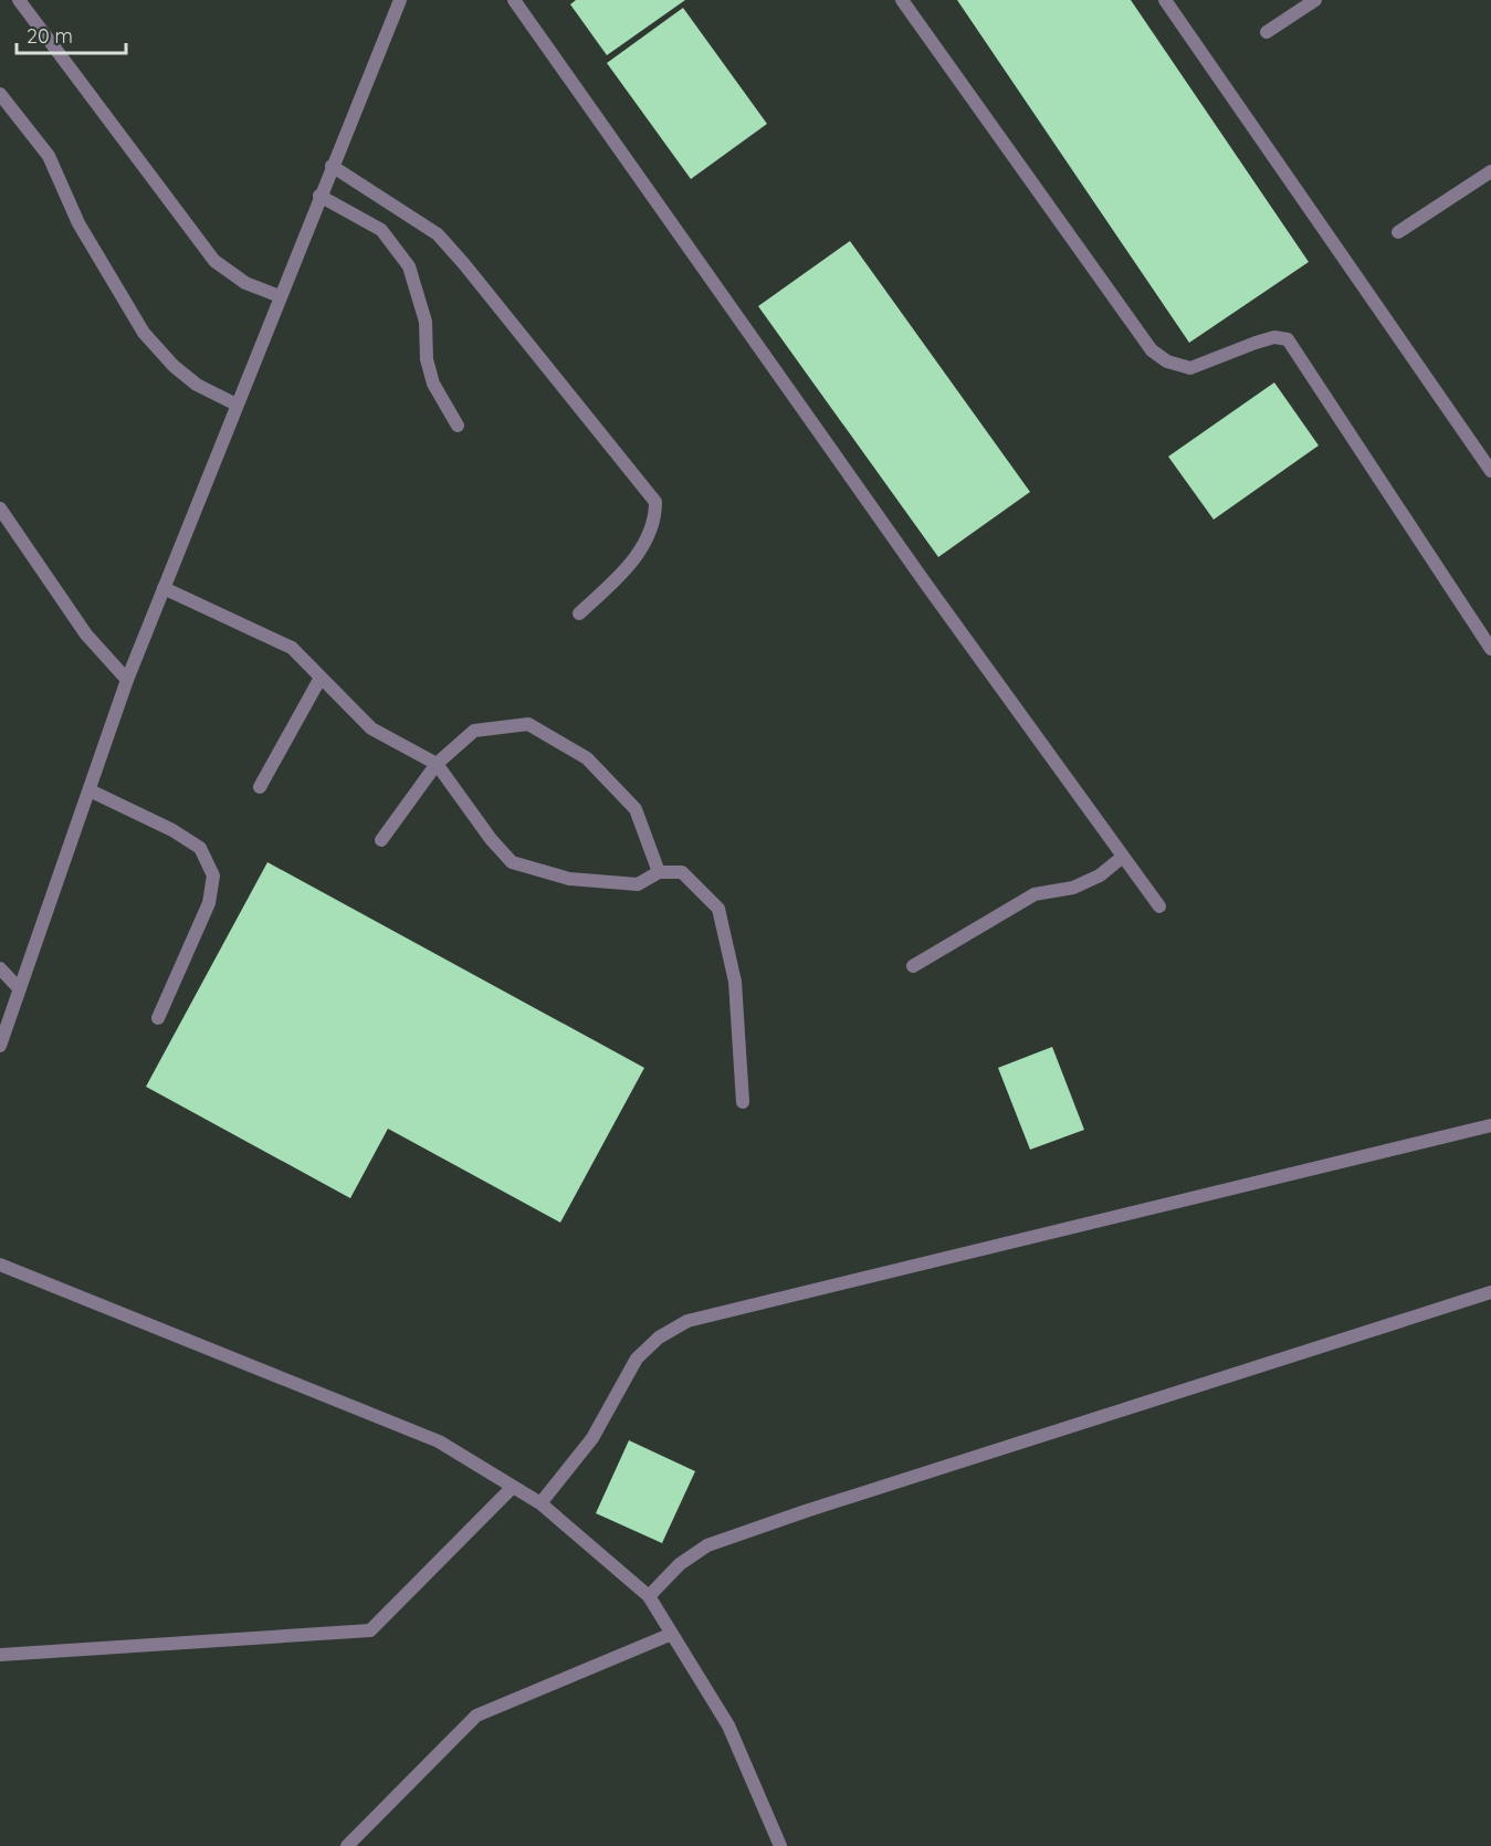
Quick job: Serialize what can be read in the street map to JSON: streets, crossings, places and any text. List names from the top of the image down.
{
  "scale_bar": "20 m"
}
